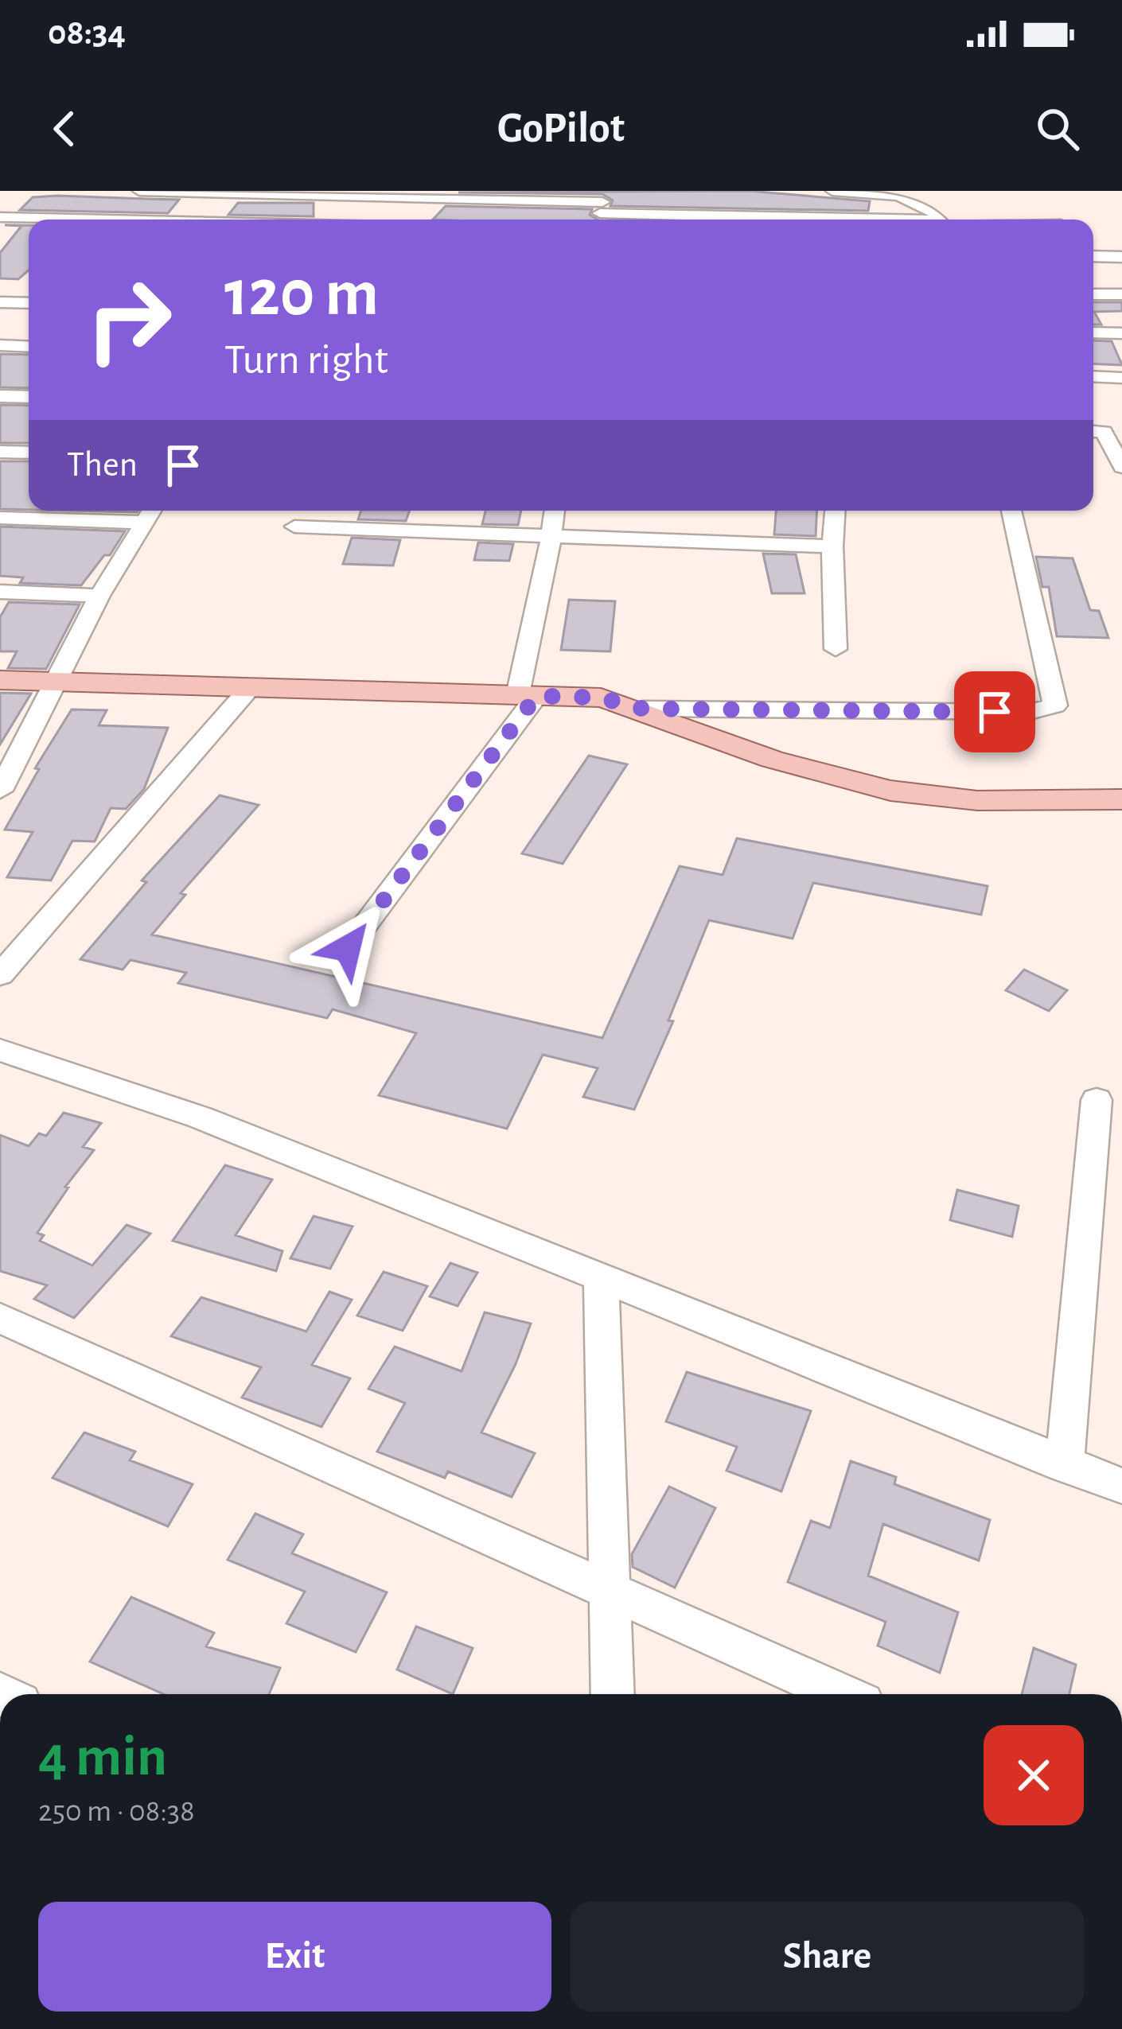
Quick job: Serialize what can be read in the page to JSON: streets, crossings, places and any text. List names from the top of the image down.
{
  "page": {
    "status": "08:34",
    "header": "GoPilot",
    "turn": ["120 m", "Turn right"],
    "then": "Then",
    "heading": ["4 min", "250 m · 08:38"],
    "buttons": ["Exit", "Share"]
  }
}
